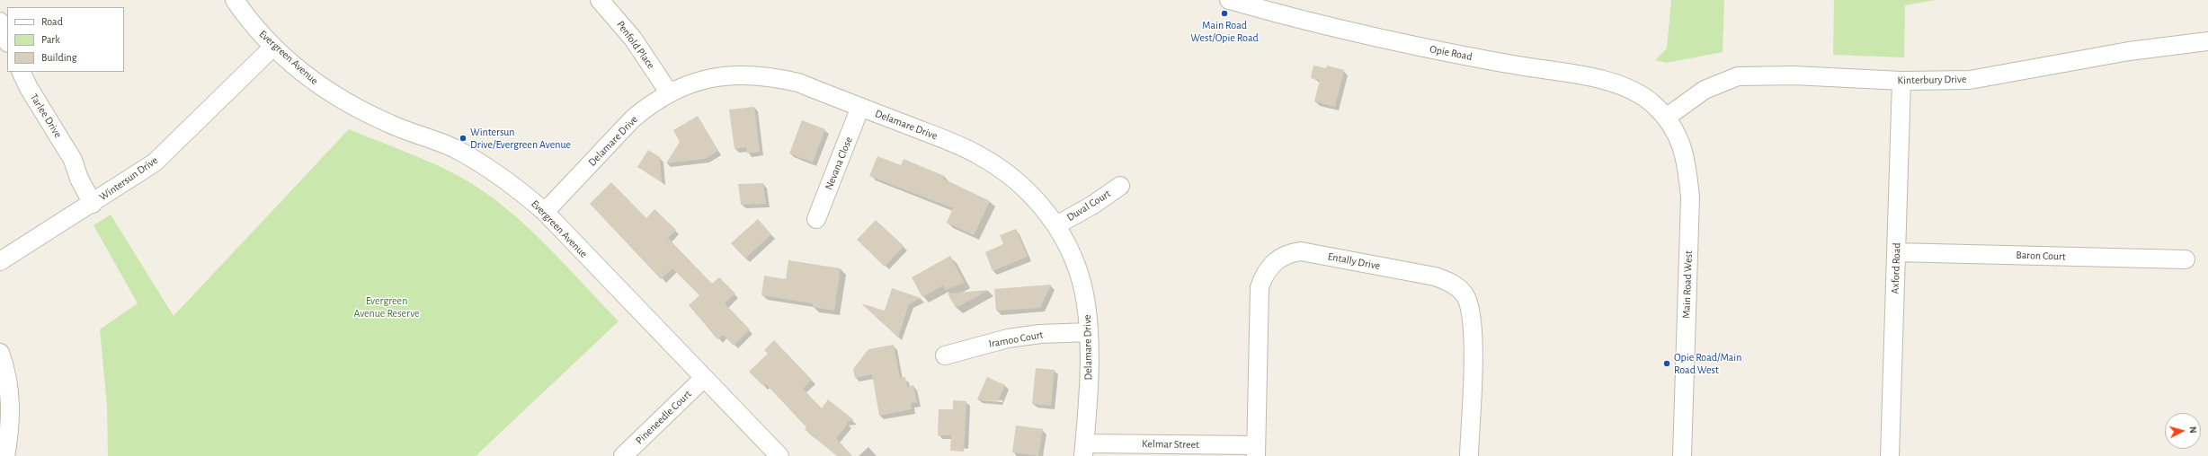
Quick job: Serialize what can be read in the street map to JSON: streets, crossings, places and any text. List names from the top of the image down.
{
  "streets": {
    "street": [
      "Penfold Place",
      "Opie Road",
      "Evergreen Avenue",
      "Kinterbury Drive",
      "Tarlee Drive",
      "Delamare Drive",
      "Nevana Close",
      "Wintersun Drive",
      "Duval Court",
      "Baron Court",
      "Entally Drive",
      "Axford Road",
      "Main Road West",
      "Iramoo Court",
      "Pineneedle Court",
      "Kelmar Street"
    ]
  },
  "crossings": [
    ["Penfold Place", "Delamare Drive"],
    ["Opie Road", "Kinterbury Drive"],
    ["Opie Road", "Main Road West"],
    ["Evergreen Avenue", "Delamare Drive"],
    ["Evergreen Avenue", "Wintersun Drive"],
    ["Evergreen Avenue", "Pineneedle Court"],
    ["Kinterbury Drive", "Axford Road"],
    ["Kinterbury Drive", "Main Road West"],
    ["Tarlee Drive", "Wintersun Drive"],
    ["Delamare Drive", "Nevana Close"],
    ["Delamare Drive", "Duval Court"],
    ["Delamare Drive", "Iramoo Court"],
    ["Delamare Drive", "Kelmar Street"],
    ["Baron Court", "Axford Road"],
    ["Entally Drive", "Kelmar Street"]
  ],
  "parks": ["Evergreen Avenue Reserve"],
  "places": ["Main Road West/Opie Road", "Wintersun Drive/Evergreen Avenue", "Opie Road/Main Road West"],
  "legend": ["Road", "Park", "Building"],
  "north": "right"
}
